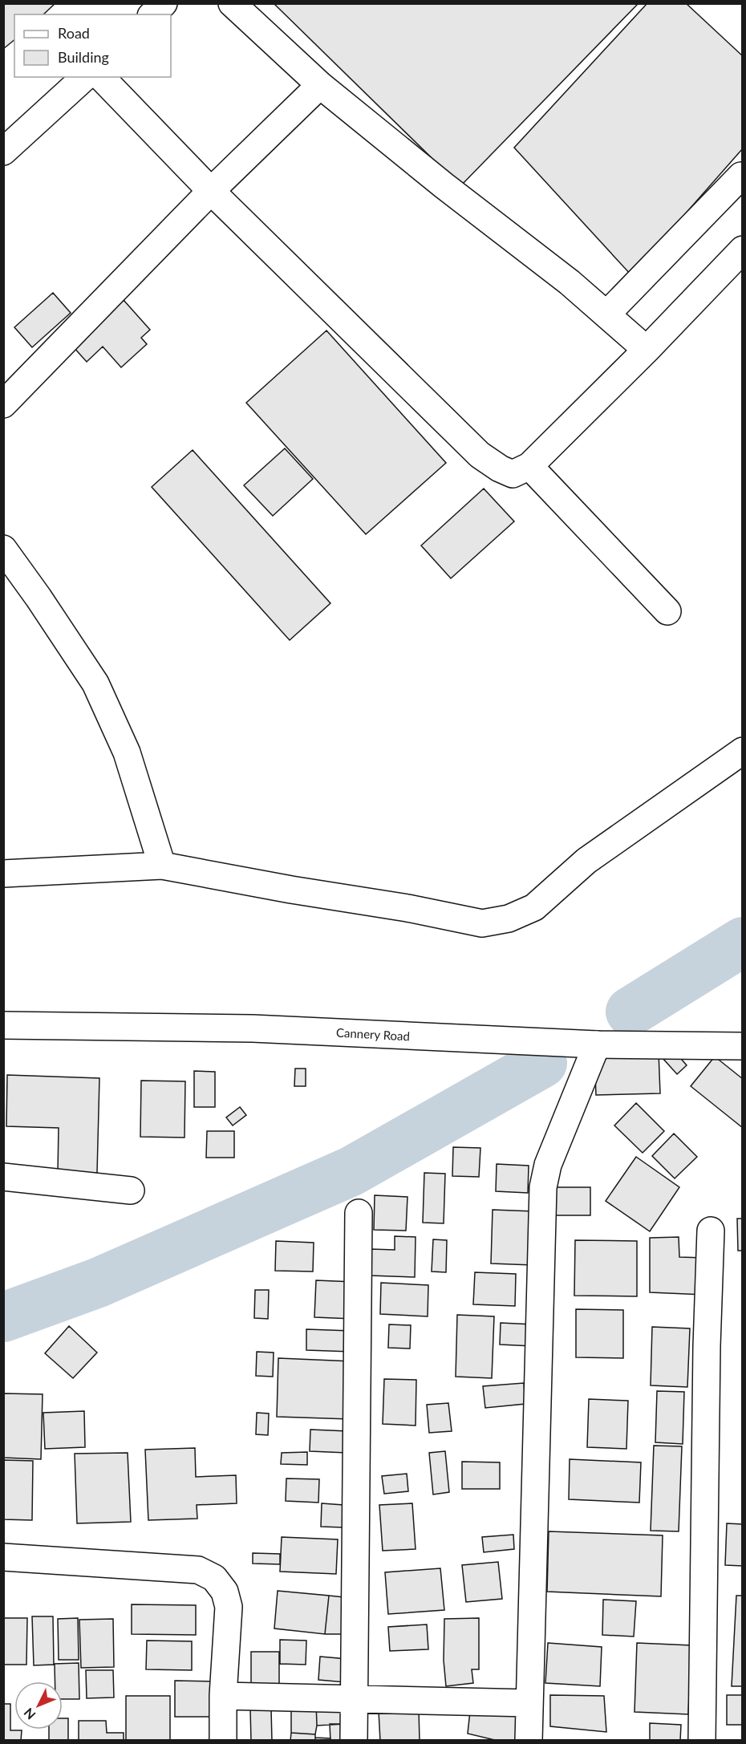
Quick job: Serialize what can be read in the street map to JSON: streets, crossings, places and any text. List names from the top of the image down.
{
  "streets": {
    "street": ["Cannery Road"]
  },
  "legend": ["Road", "Building"],
  "north": "bottom left"
}
